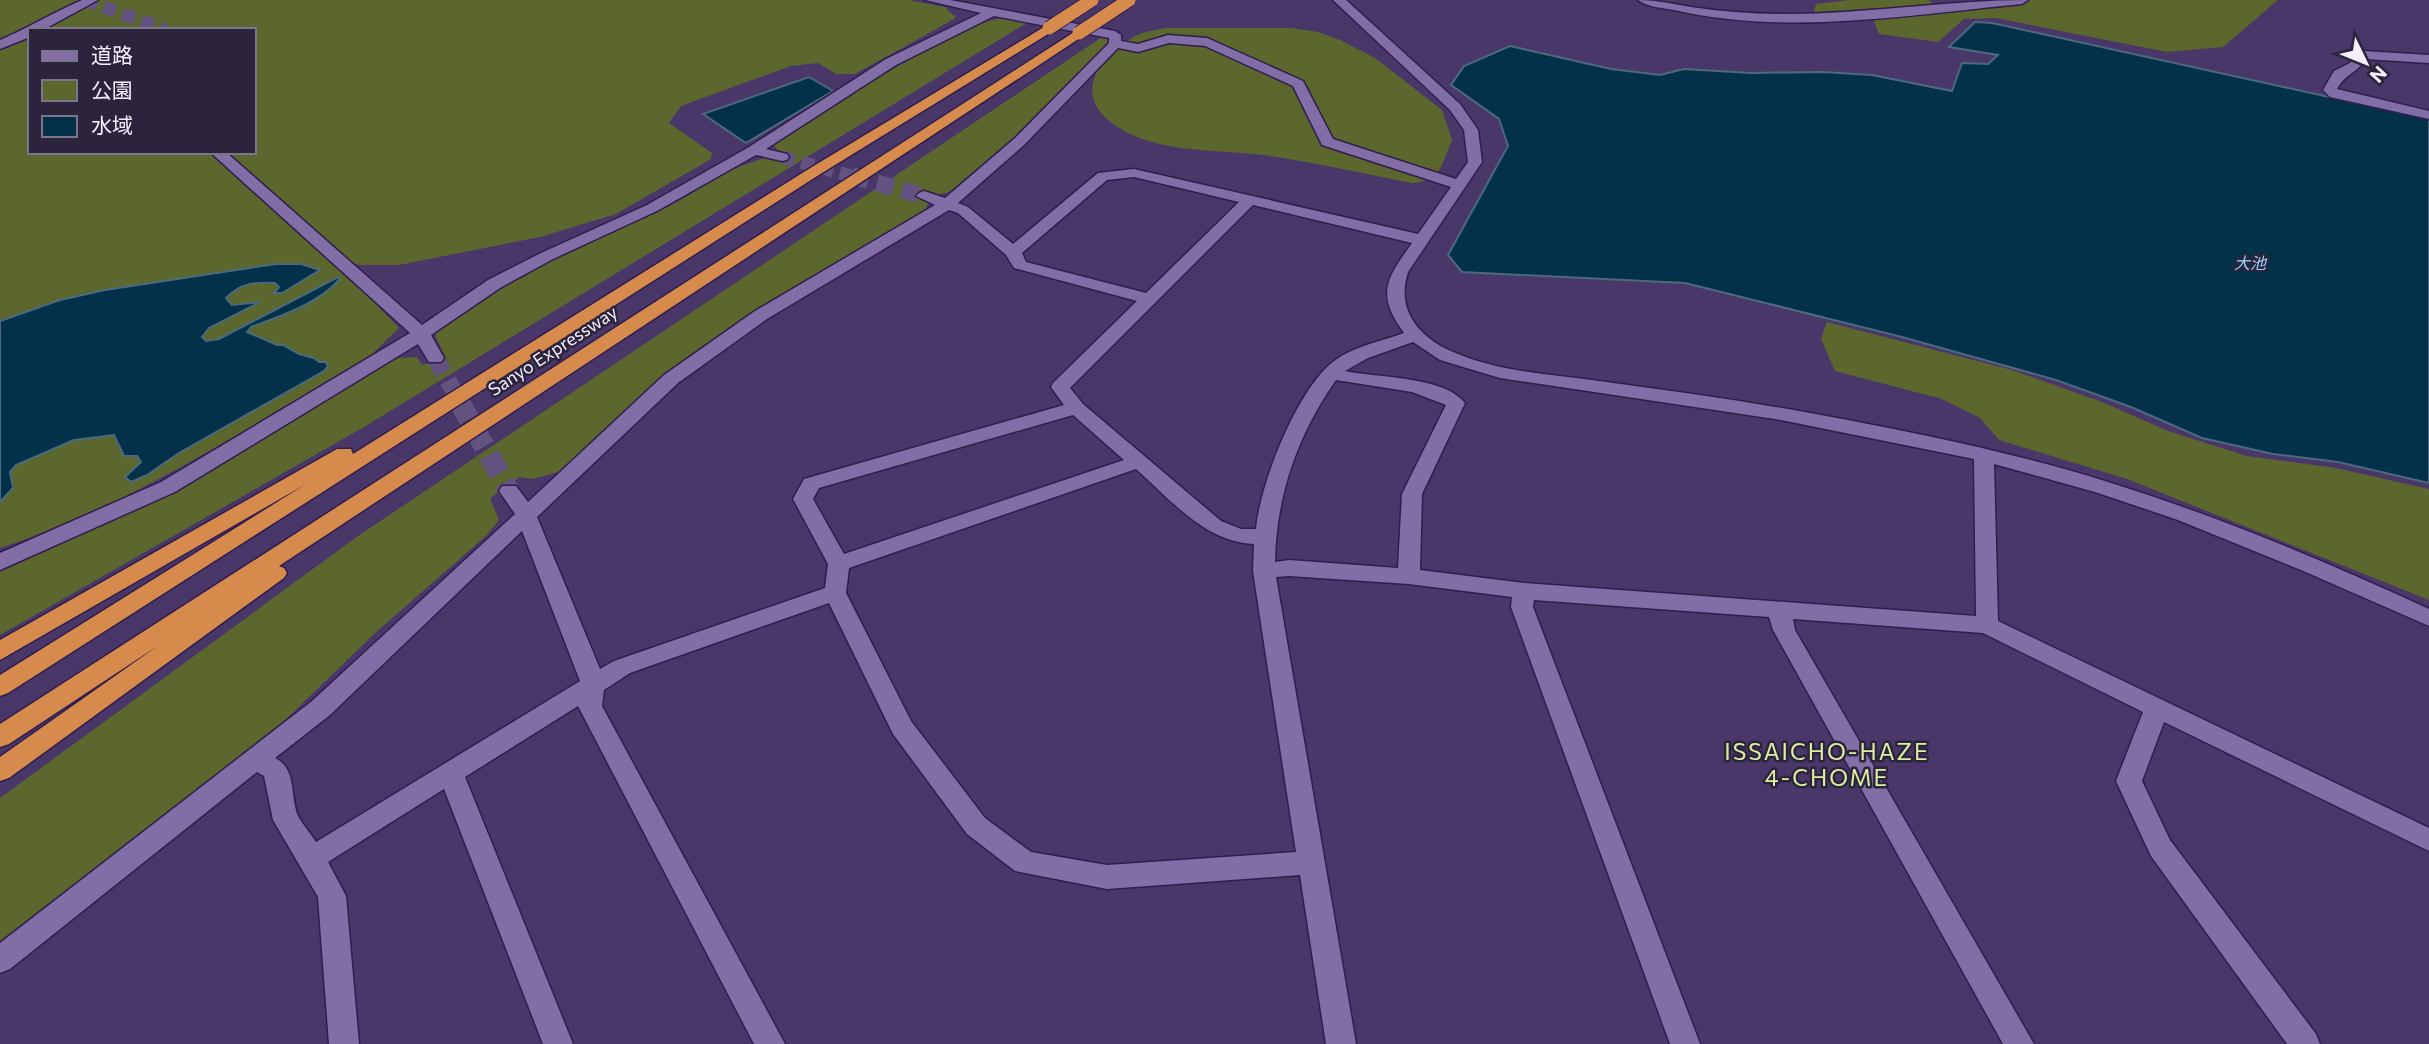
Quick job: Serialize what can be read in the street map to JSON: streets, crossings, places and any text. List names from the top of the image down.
{
  "streets": {
    "highway": ["Sanyo Expressway"]
  },
  "districts": ["ISSAICHO-HAZE 4-CHOME"],
  "water": ["大池"],
  "legend": ["道路", "公園", "水域"],
  "north": "bottom right"
}
